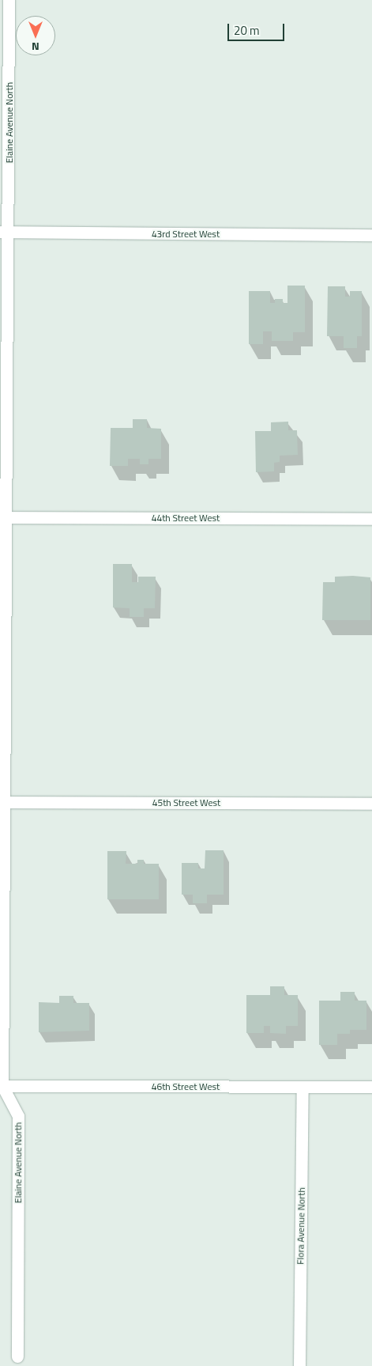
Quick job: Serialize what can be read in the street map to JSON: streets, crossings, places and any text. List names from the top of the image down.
{
  "streets": {
    "street": [
      "Elaine Avenue North",
      "43rd Street West",
      "44th Street West",
      "45th Street West",
      "46th Street West",
      "Flora Avenue North"
    ]
  },
  "crossings": [
    ["Elaine Avenue North", "43rd Street West"],
    ["Elaine Avenue North", "44th Street West"],
    ["Elaine Avenue North", "45th Street West"],
    ["Elaine Avenue North", "46th Street West"],
    ["46th Street West", "Flora Avenue North"]
  ],
  "scale_bar": "20 m",
  "north": "bottom"
}
